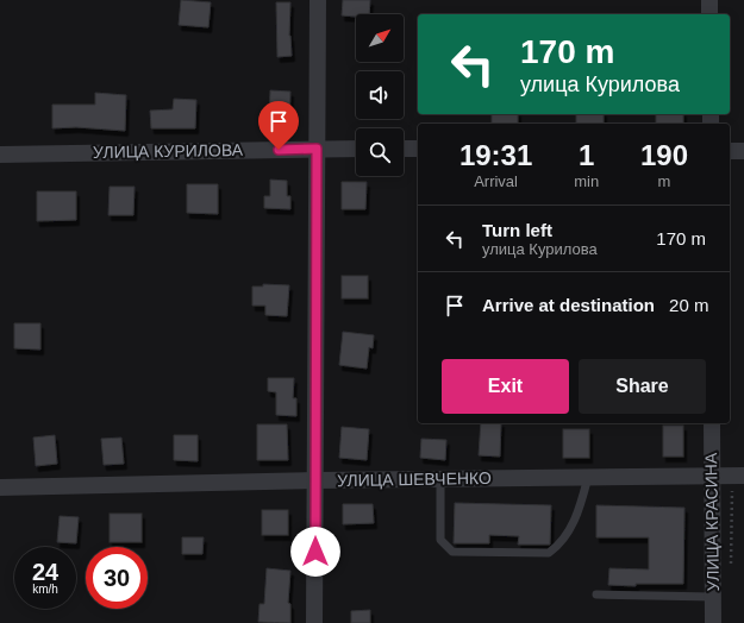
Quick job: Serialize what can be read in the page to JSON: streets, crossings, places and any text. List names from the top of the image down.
{
  "streets": {
    "street": ["УЛИЦА КУРИЛОВА", "УЛИЦА ШЕВЧЕНКО", "УЛИЦА КРАСИНА"]
  },
  "crossings": [
    ["УЛИЦА ШЕВЧЕНКО", "УЛИЦА КРАСИНА"]
  ],
  "north": "top right",
  "page": {
    "turn": ["170 m", "улица Курилова"],
    "eta": [
      "19:31",
      "Arrival",
      "1",
      "min",
      "190",
      "m"
    ],
    "list": [
      {
        "name": "Turn left",
        "note": "улица Курилова",
        "value": "170 m"
      },
      {
        "name": "Arrive at destination",
        "value": "20 m"
      }
    ],
    "buttons": ["Exit", "Share"],
    "speed": "24 km/h",
    "limit": "30"
  }
}
